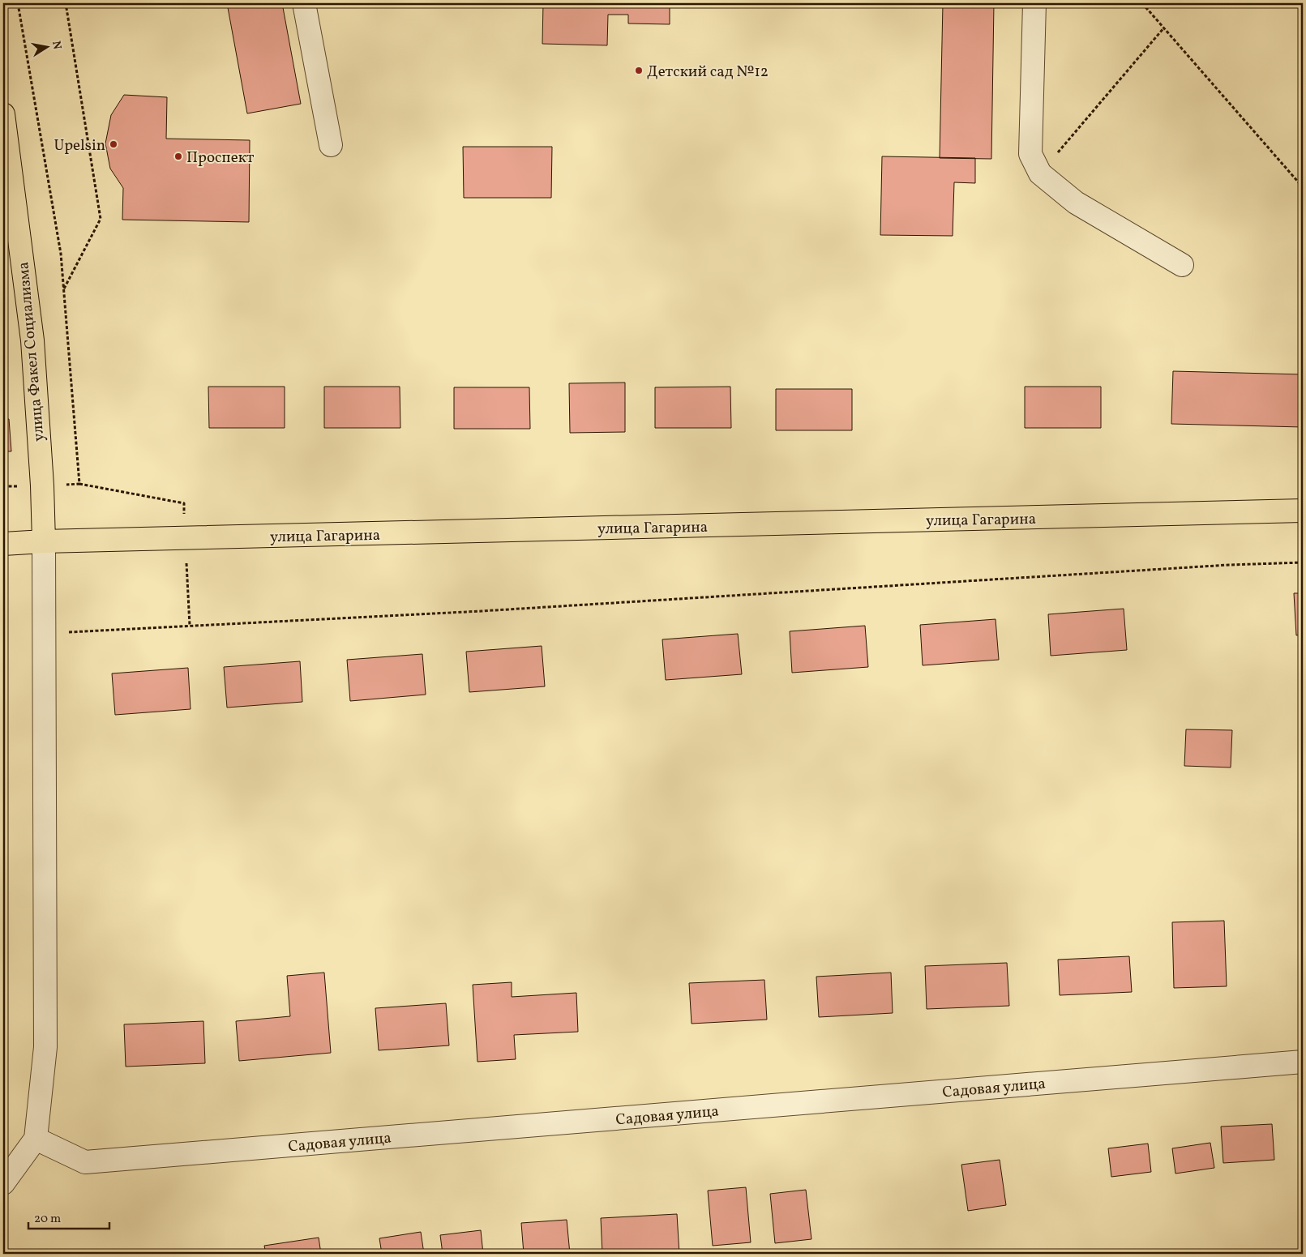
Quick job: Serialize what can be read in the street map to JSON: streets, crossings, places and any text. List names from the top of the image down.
{
  "streets": {
    "main road": ["улица Факел Социализма", "улица Гагарина"],
    "lane": ["Садовая улица"]
  },
  "crossings": [
    ["улица Факел Социализма", "улица Гагарина"]
  ],
  "places": ["Детский сад №12", "Upelsin", "Проспект"],
  "scale_bar": "20 m",
  "north": "right"
}
